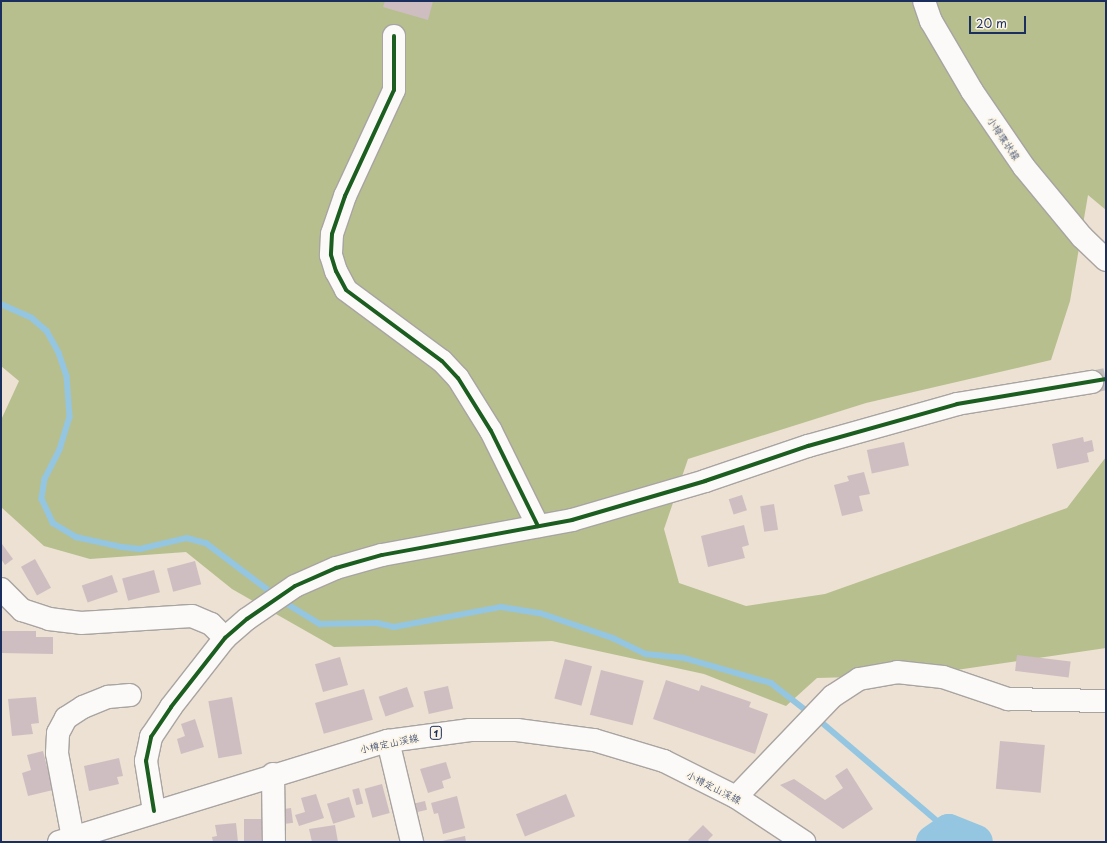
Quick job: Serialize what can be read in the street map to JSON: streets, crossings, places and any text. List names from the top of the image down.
{
  "streets": {
    "street": ["小樽環状線", "1", "小樽定山渓線"]
  },
  "scale_bar": "20 m"
}
